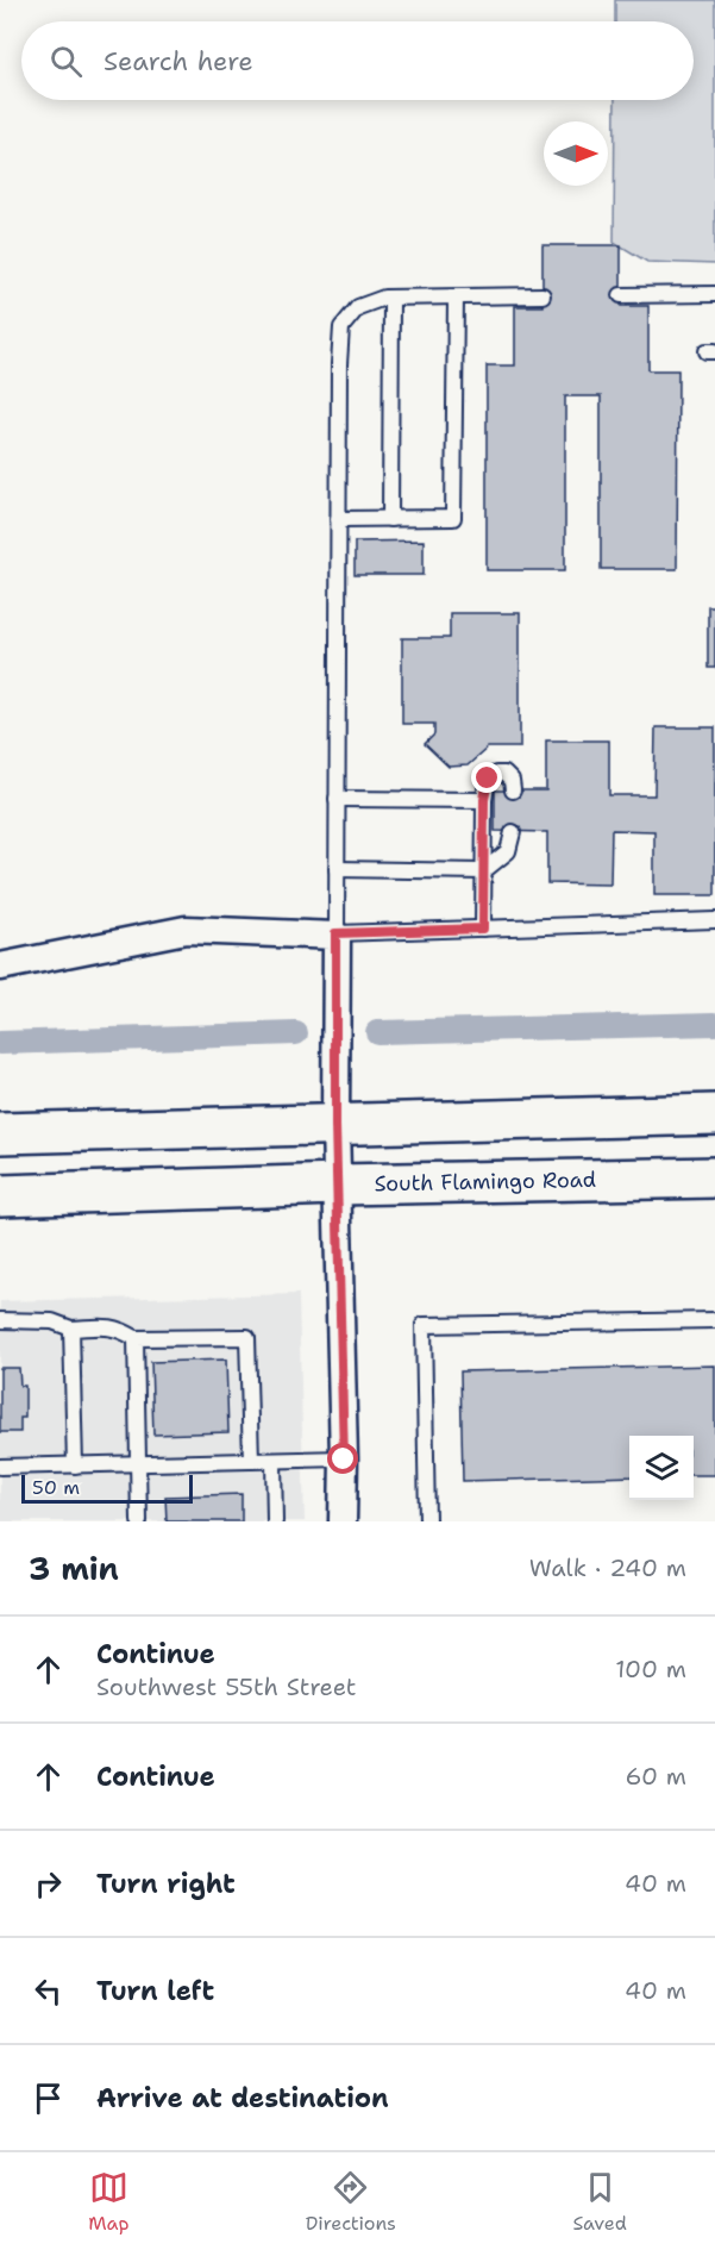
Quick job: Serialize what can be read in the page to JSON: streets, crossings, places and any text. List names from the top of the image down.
{
  "streets": {
    "highway": ["South Flamingo Road"]
  },
  "scale_bar": "50 m",
  "north": "right",
  "page": {
    "search": "Search here",
    "scale": "50 m",
    "heading": ["3 min", "Walk · 240 m"],
    "list": [
      ["Continue", "Southwest 55th Street", "100 m"],
      ["Continue", "60 m"],
      ["Turn right", "40 m"],
      ["Turn left", "40 m"],
      "Arrive at destination"
    ],
    "nav": ["Map", "Directions", "Saved"]
  }
}
